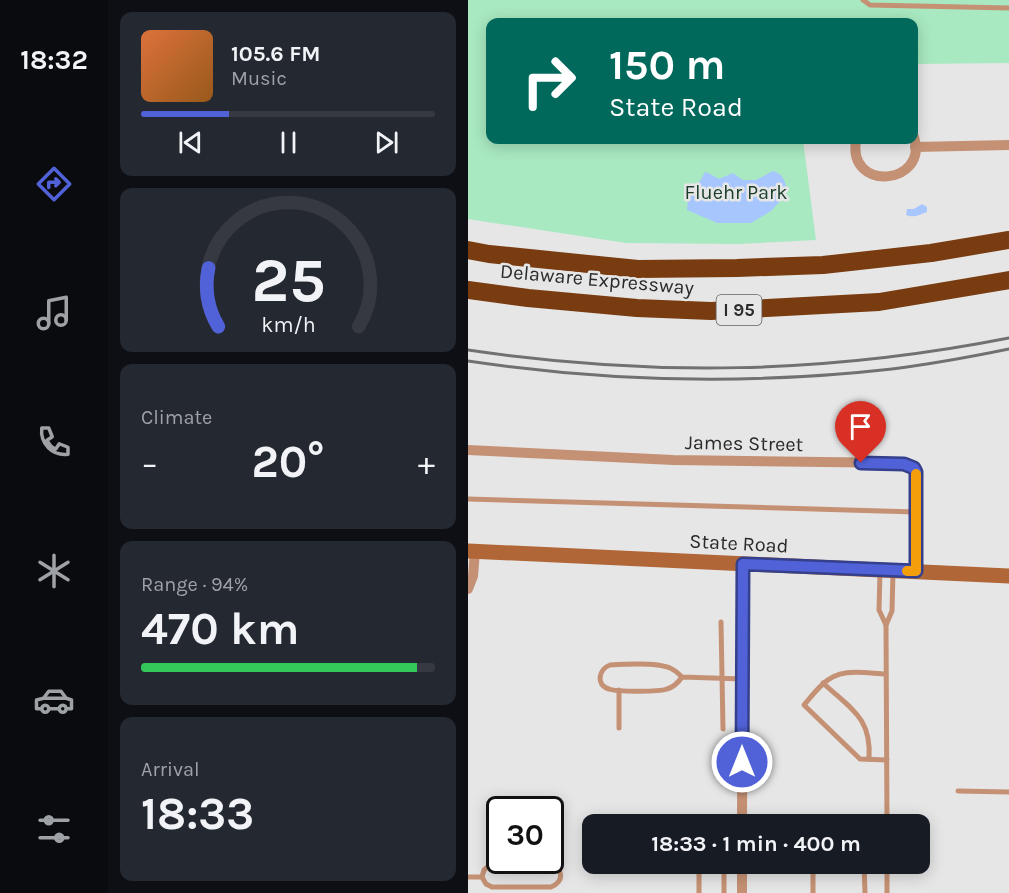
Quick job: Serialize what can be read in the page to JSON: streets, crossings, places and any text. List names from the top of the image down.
{
  "streets": {
    "highway": ["Delaware Expressway", "I 95"],
    "main road": ["State Road"],
    "street": ["James Street"]
  },
  "crossings": [
    ["James Street", "State Road"]
  ],
  "parks": ["Fluehr Park"],
  "page": {
    "tabs": "18:32",
    "turn": ["150 m", "State Road"],
    "song": ["105.6 FM", "Music"],
    "tile": [
      "Climate",
      ["Range · 94%", "470 km"],
      ["Arrival", "18:33"]
    ],
    "heat": ["−", "20°", "+"],
    "limit": "30",
    "trip": "18:33 · 1 min · 400 m",
    "gauge": ["25", "km/h"]
  }
}
